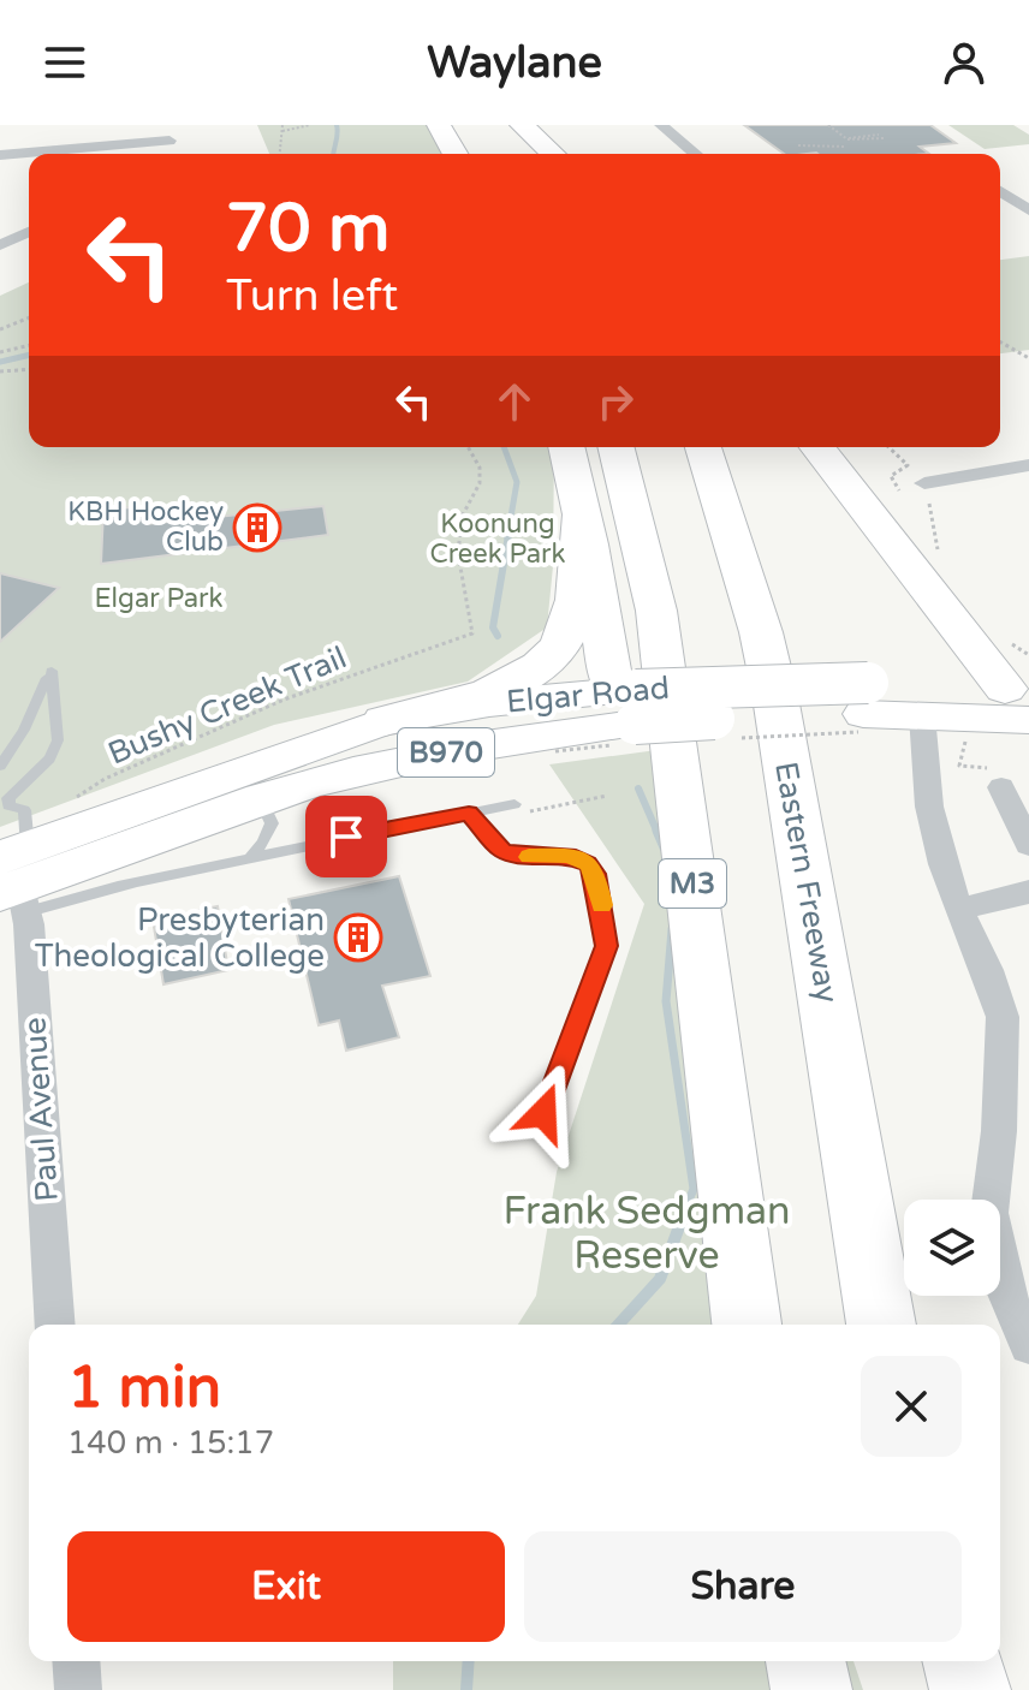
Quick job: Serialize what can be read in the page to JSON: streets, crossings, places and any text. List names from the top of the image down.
{
  "streets": {
    "highway": ["Eastern Freeway", "M3"],
    "main road": ["Elgar Road", "B970"],
    "street": ["Paul Avenue"],
    "path": ["Bushy Creek Trail"]
  },
  "crossings": [
    ["Elgar Road", "Bushy Creek Trail"],
    ["Elgar Road", "Paul Avenue"],
    ["Bushy Creek Trail", "Paul Avenue"]
  ],
  "parks": ["Koonung Creek Park", "Elgar Park", "Frank Sedgman Reserve"],
  "places": {
    "building": ["KBH Hockey Club", "Presbyterian Theological College"]
  },
  "page": {
    "header": "Waylane",
    "turn": ["70 m", "Turn left"],
    "heading": ["1 min", "140 m · 15:17"],
    "buttons": ["Exit", "Share"]
  }
}
